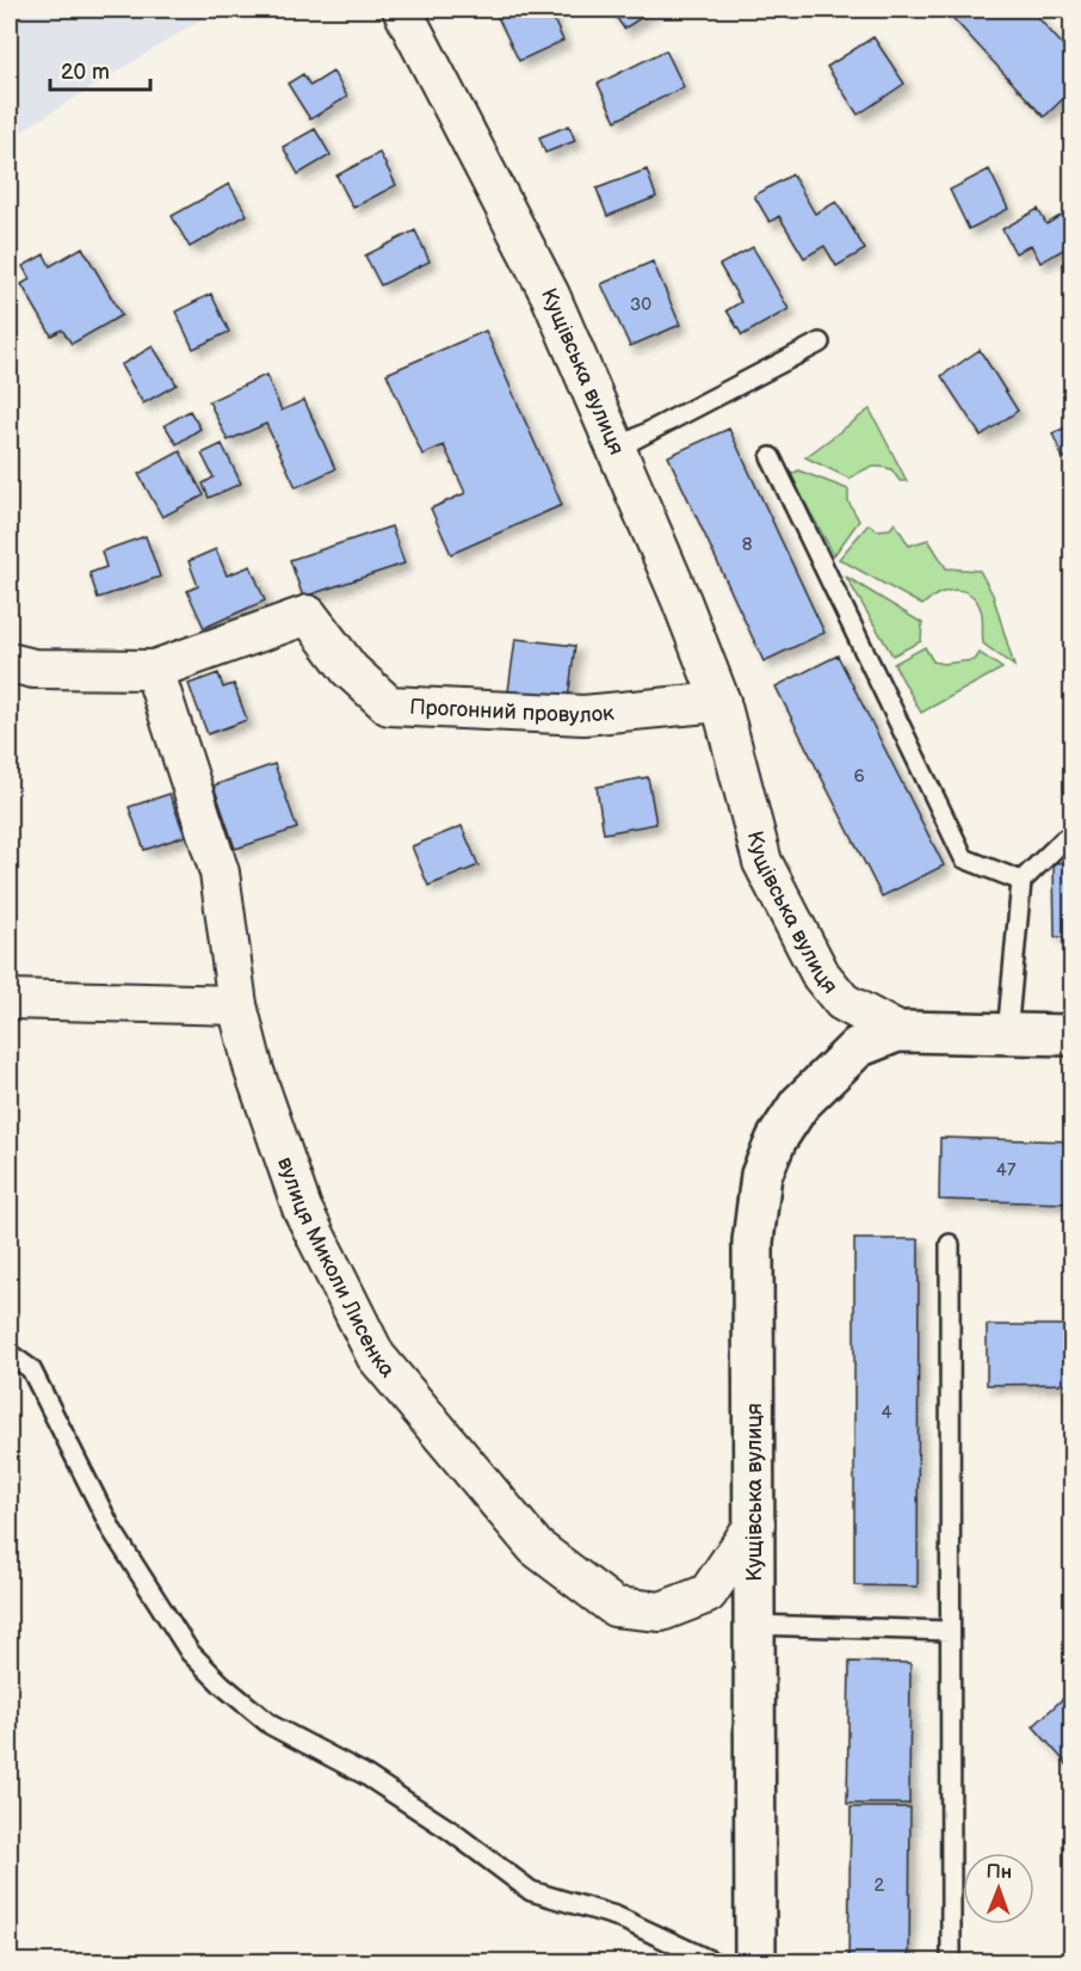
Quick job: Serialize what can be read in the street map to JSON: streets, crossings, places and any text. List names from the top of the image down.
{
  "streets": {
    "street": ["Кущівська вулиця", "Прогонний провулок", "вулиця Миколи Лисенка"]
  },
  "crossings": [
    ["Кущівська вулиця", "Прогонний провулок"],
    ["Кущівська вулиця", "вулиця Миколи Лисенка"],
    ["Прогонний провулок", "вулиця Миколи Лисенка"]
  ],
  "house_numbers": [
    "30",
    "8",
    "6",
    "47",
    "4",
    "2"
  ],
  "scale_bar": "20 m",
  "north": "top"
}
